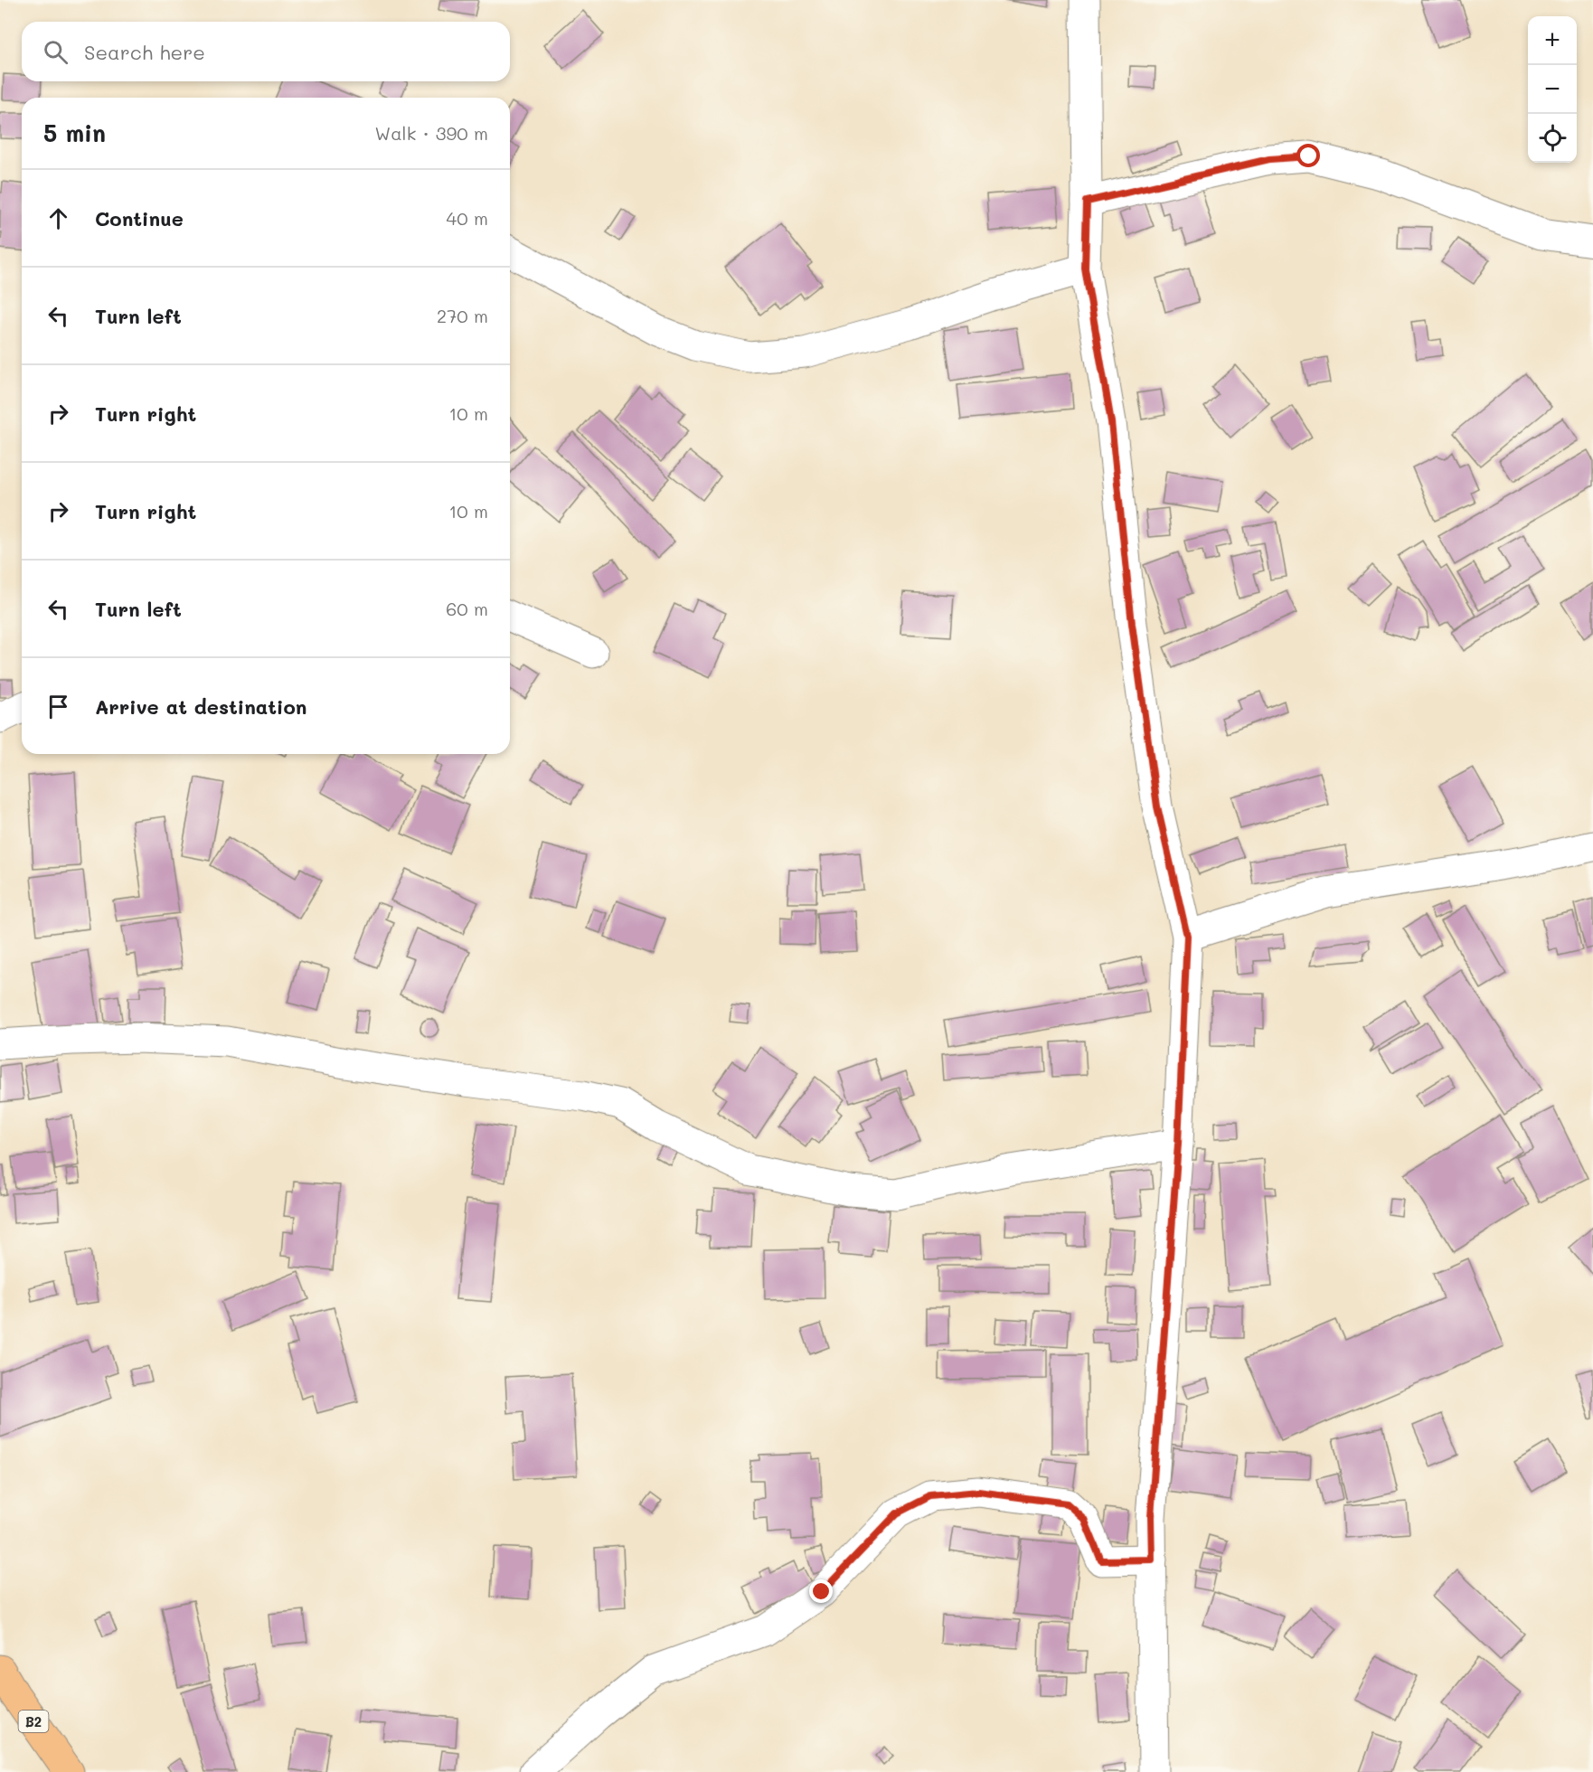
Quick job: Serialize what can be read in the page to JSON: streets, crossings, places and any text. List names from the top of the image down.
{
  "streets": {
    "highway": ["B2"]
  },
  "page": {
    "map_buttons": ["+", "−"],
    "search": "Search here",
    "heading": ["5 min", "Walk · 390 m"],
    "list": [
      ["Continue", "40 m"],
      ["Turn left", "270 m"],
      ["Turn right", "10 m"],
      ["Turn right", "10 m"],
      ["Turn left", "60 m"],
      "Arrive at destination"
    ]
  }
}
